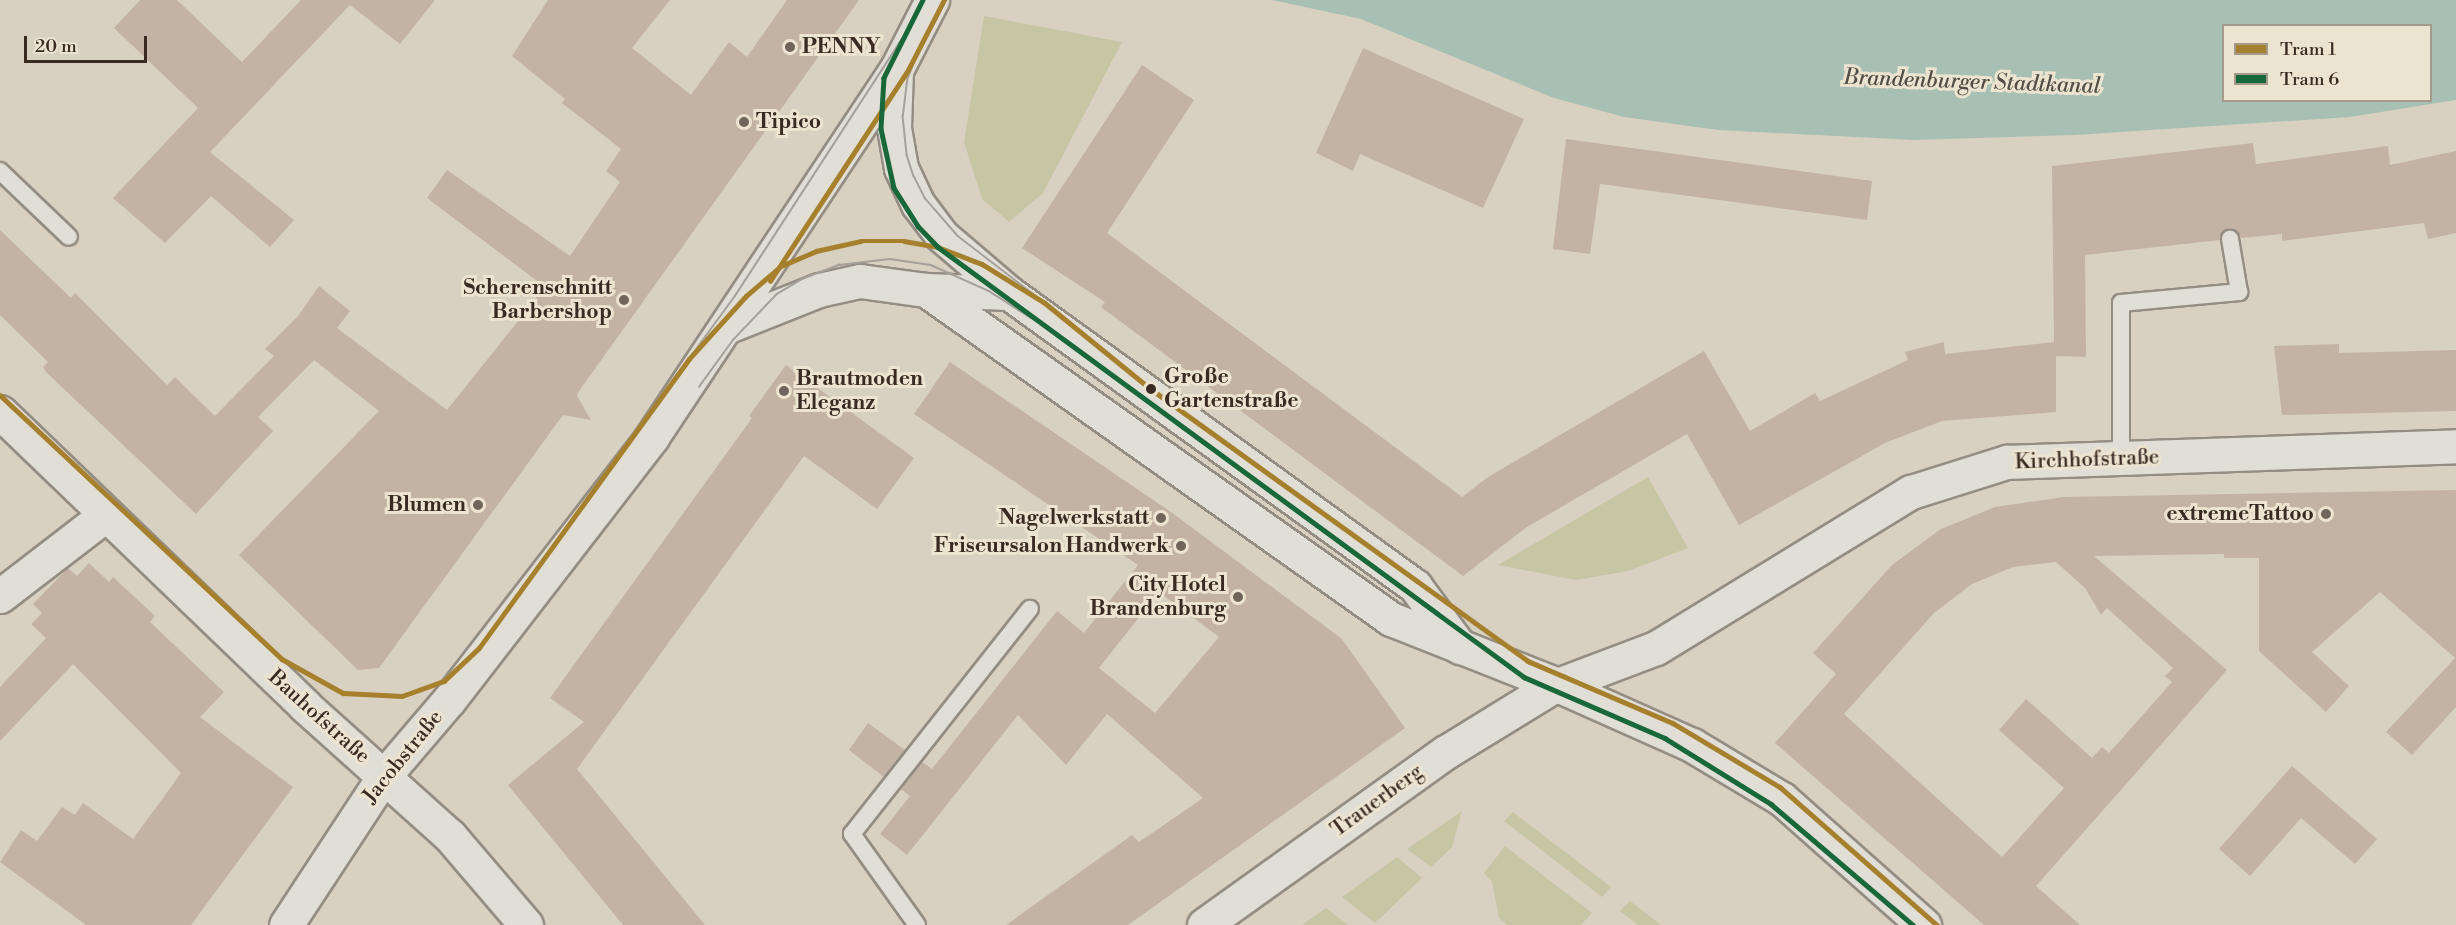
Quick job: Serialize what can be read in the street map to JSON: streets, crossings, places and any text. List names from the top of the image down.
{
  "streets": {
    "street": [
      "Kirchhofstraße",
      "Bauhofstraße",
      "Jacobstraße",
      "Trauerberg"
    ]
  },
  "crossings": [
    ["Kirchhofstraße", "Trauerberg"],
    ["Bauhofstraße", "Jacobstraße"]
  ],
  "water": ["Brandenburger Stadtkanal"],
  "places": [
    "PENNY",
    "Tipico",
    "Scherenschnitt Barbershop",
    "Große Gartenstraße",
    "Brautmoden Eleganz",
    "Blumen",
    "extremeTattoo",
    "Nagelwerkstatt",
    "Friseursalon Handwerk",
    "City Hotel Brandenburg"
  ],
  "lines": ["tram line 1", "tram line 6"],
  "legend": ["Tram 1", "Tram 6"],
  "scale_bar": "20 m"
}
